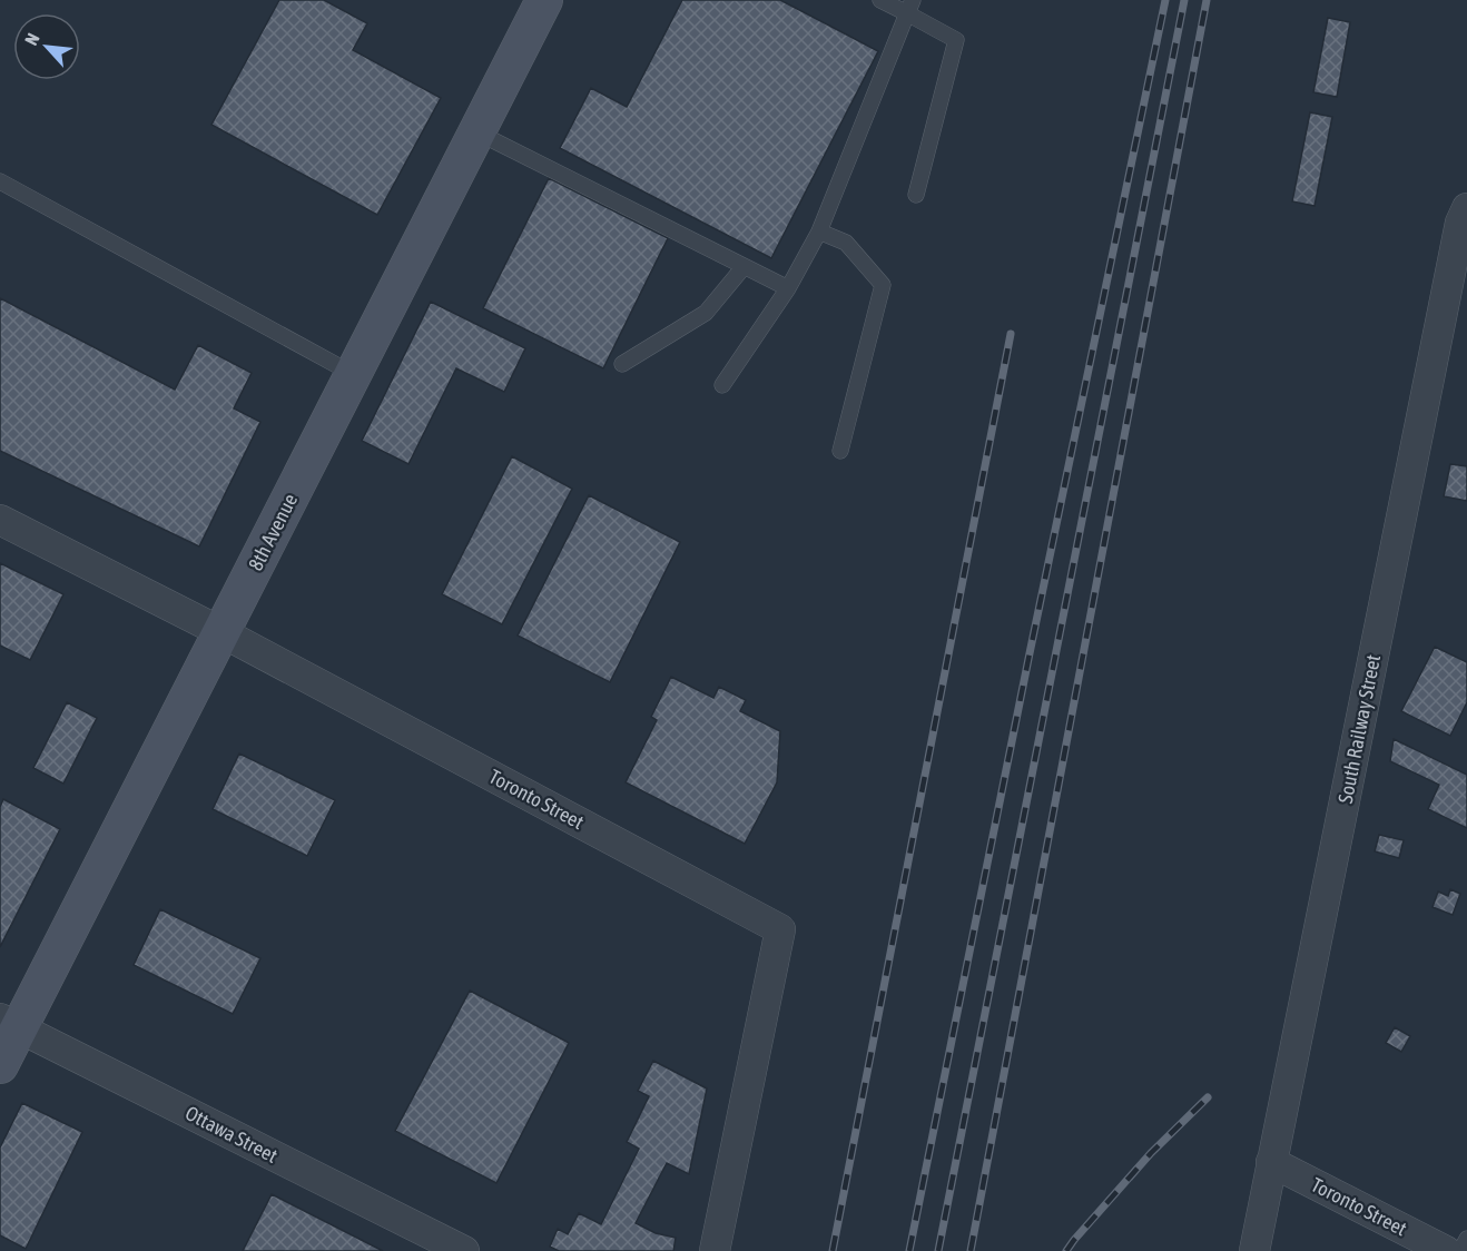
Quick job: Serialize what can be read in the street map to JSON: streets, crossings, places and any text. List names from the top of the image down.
{
  "streets": {
    "street": [
      "8th Avenue",
      "South Railway Street",
      "Toronto Street",
      "Ottawa Street"
    ]
  },
  "crossings": [
    ["8th Avenue", "Toronto Street"],
    ["8th Avenue", "Ottawa Street"],
    ["South Railway Street", "Toronto Street"]
  ],
  "north": "top left"
}
